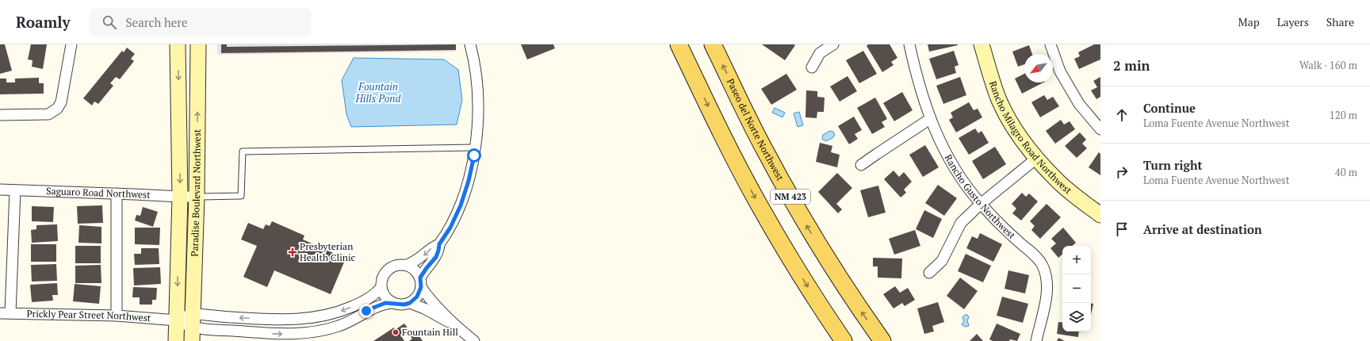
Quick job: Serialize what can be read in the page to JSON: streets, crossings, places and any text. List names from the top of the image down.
{
  "streets": {
    "main road": ["Paseo del Norte Northwest", "NM 423"],
    "street": [
      "Rancho Milagro Road Northwest",
      "Paradise Boulevard Northwest",
      "Saguaro Road Northwest",
      "Rancho Gusto Northwest",
      "Prickly Pear Street Northwest"
    ]
  },
  "crossings": [
    ["Paradise Boulevard Northwest", "Saguaro Road Northwest"],
    ["Paradise Boulevard Northwest", "Prickly Pear Street Northwest"]
  ],
  "water": ["Fountain Hills Pond"],
  "places": {
    "health": ["Presbyterian Health Clinic"],
    "other": ["Fountain Hill"]
  },
  "north": "bottom left",
  "page": {
    "header": "Roamly",
    "search": "Search here",
    "nav": ["Map", "Layers", "Share"],
    "heading": ["2 min", "Walk · 160 m"],
    "list": [
      ["Continue", "Loma Fuente Avenue Northwest", "120 m"],
      ["Turn right", "Loma Fuente Avenue Northwest", "40 m"],
      "Arrive at destination"
    ],
    "map_buttons": ["+", "−"]
  }
}
